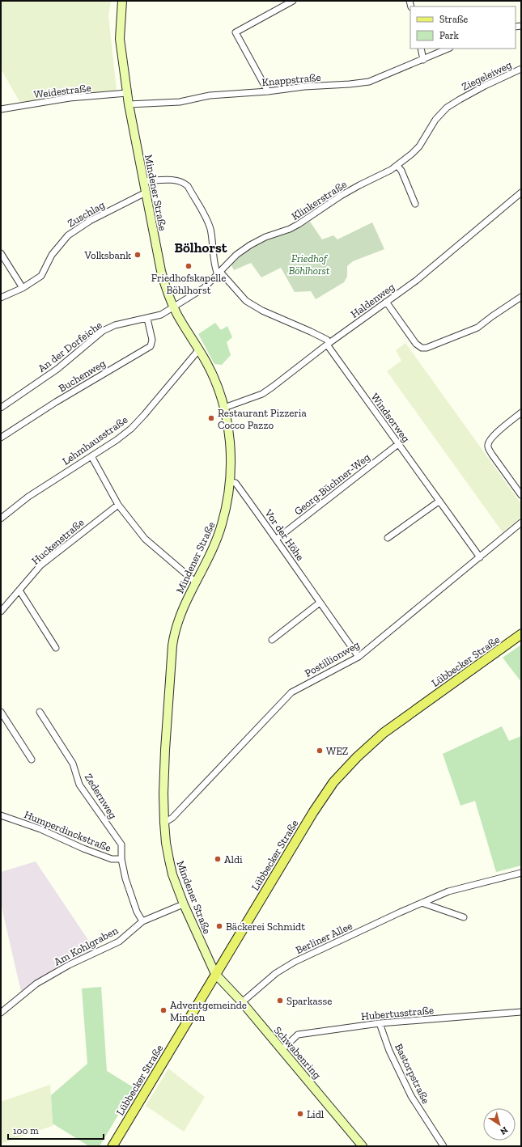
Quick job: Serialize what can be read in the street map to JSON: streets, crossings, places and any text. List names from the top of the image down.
{
  "streets": {
    "main road": ["Lübbecker Straße"],
    "street": [
      "Ziegeleiweg",
      "Knappstraße",
      "Weidestraße",
      "Mindener Straße",
      "Klinkerstraße",
      "Zuschlag",
      "Haldenweg",
      "An der Dorfeiche",
      "Buchenweg",
      "Windsorweg",
      "Lehmhausstraße",
      "Georg-Büchner-Weg",
      "Vor der Höhe",
      "Huckenstraße",
      "Postillionweg",
      "Zedernweg",
      "Humperdinckstraße",
      "Berliner Allee",
      "Am Kohlgraben",
      "Hubertusstraße",
      "Schwabenring",
      "Bastorpstraße"
    ]
  },
  "crossings": [
    ["Ziegeleiweg", "Klinkerstraße"],
    ["Knappstraße", "Mindener Straße"],
    ["Weidestraße", "Mindener Straße"],
    ["Mindener Straße", "Klinkerstraße"],
    ["Mindener Straße", "Zuschlag"],
    ["Mindener Straße", "Haldenweg"],
    ["Mindener Straße", "An der Dorfeiche"],
    ["Mindener Straße", "Lehmhausstraße"],
    ["Mindener Straße", "Vor der Höhe"],
    ["Mindener Straße", "Postillionweg"],
    ["Mindener Straße", "Lübbecker Straße"],
    ["Mindener Straße", "Am Kohlgraben"],
    ["Mindener Straße", "Schwabenring"],
    ["Klinkerstraße", "An der Dorfeiche"],
    ["Klinkerstraße", "Windsorweg"],
    ["Haldenweg", "Windsorweg"],
    ["An der Dorfeiche", "Buchenweg"],
    ["Windsorweg", "Georg-Büchner-Weg"],
    ["Windsorweg", "Postillionweg"],
    ["Georg-Büchner-Weg", "Vor der Höhe"],
    ["Vor der Höhe", "Postillionweg"],
    ["Lübbecker Straße", "Schwabenring"],
    ["Zedernweg", "Humperdinckstraße"],
    ["Humperdinckstraße", "Am Kohlgraben"],
    ["Berliner Allee", "Schwabenring"],
    ["Hubertusstraße", "Schwabenring"],
    ["Hubertusstraße", "Bastorpstraße"]
  ],
  "districts": ["Bölhorst"],
  "parks": ["Friedhof Böhlhorst"],
  "places": [
    "Volksbank",
    "Friedhofskapelle Böhlhorst",
    "Restaurant Pizzeria Cocco Pazzo",
    "WEZ",
    "Aldi",
    "Bäckerei Schmidt",
    "Sparkasse",
    "Adventgemeinde Minden",
    "Lidl"
  ],
  "legend": ["Straße", "Park"],
  "scale_bar": "100 m",
  "north": "bottom right"
}
